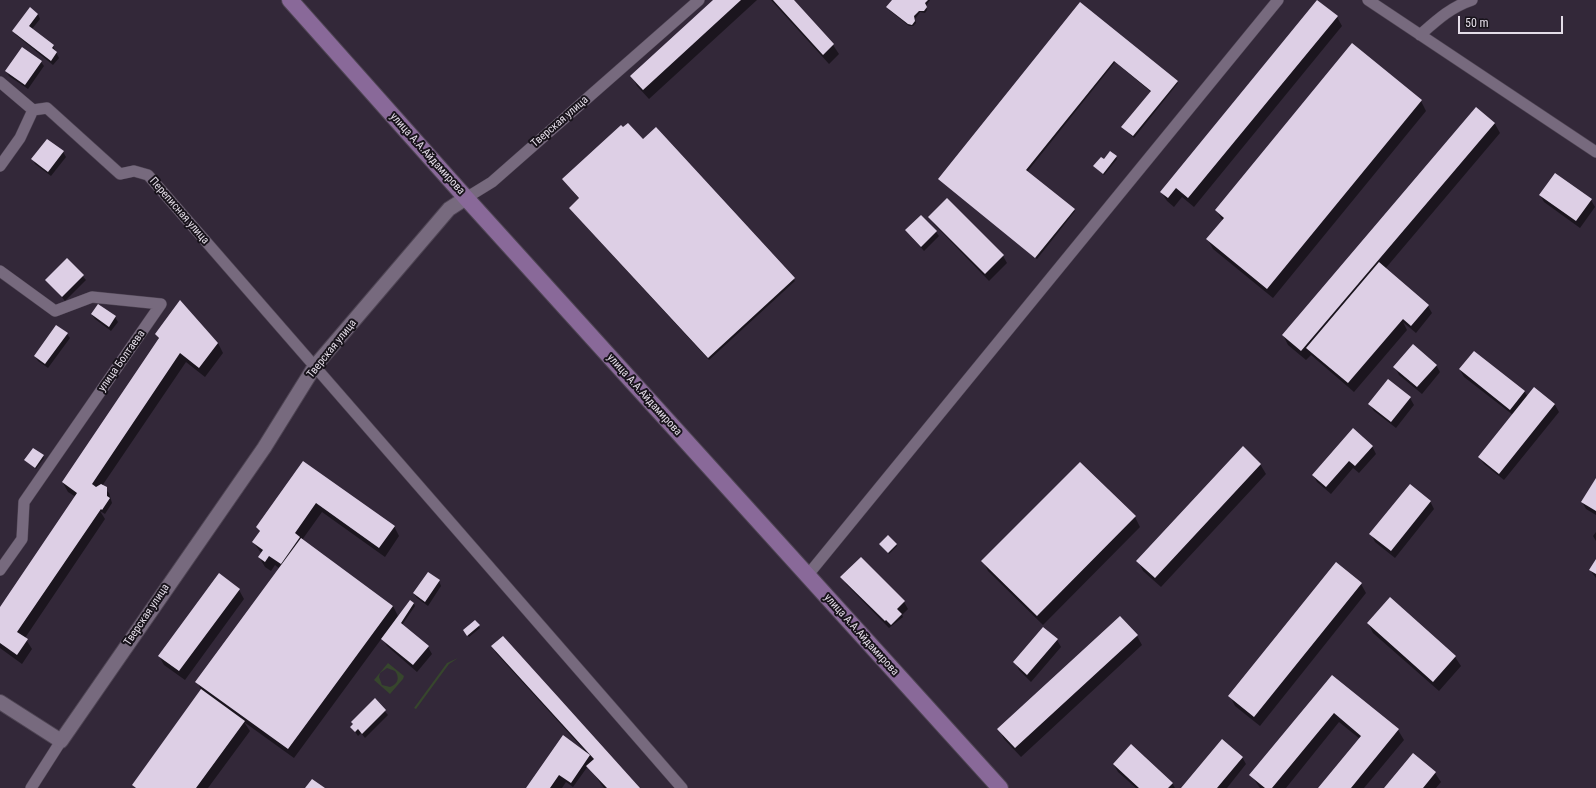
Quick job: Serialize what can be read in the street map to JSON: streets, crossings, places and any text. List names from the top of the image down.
{
  "streets": {
    "main road": ["улица А.А.Айдамирова"],
    "street": ["Тверская улица", "Переписная улица", "улица Болтаева"]
  },
  "crossings": [
    ["Тверская улица", "улица А.А.Айдамирова"],
    ["Тверская улица", "Переписная улица"]
  ],
  "scale_bar": "50 m"
}
